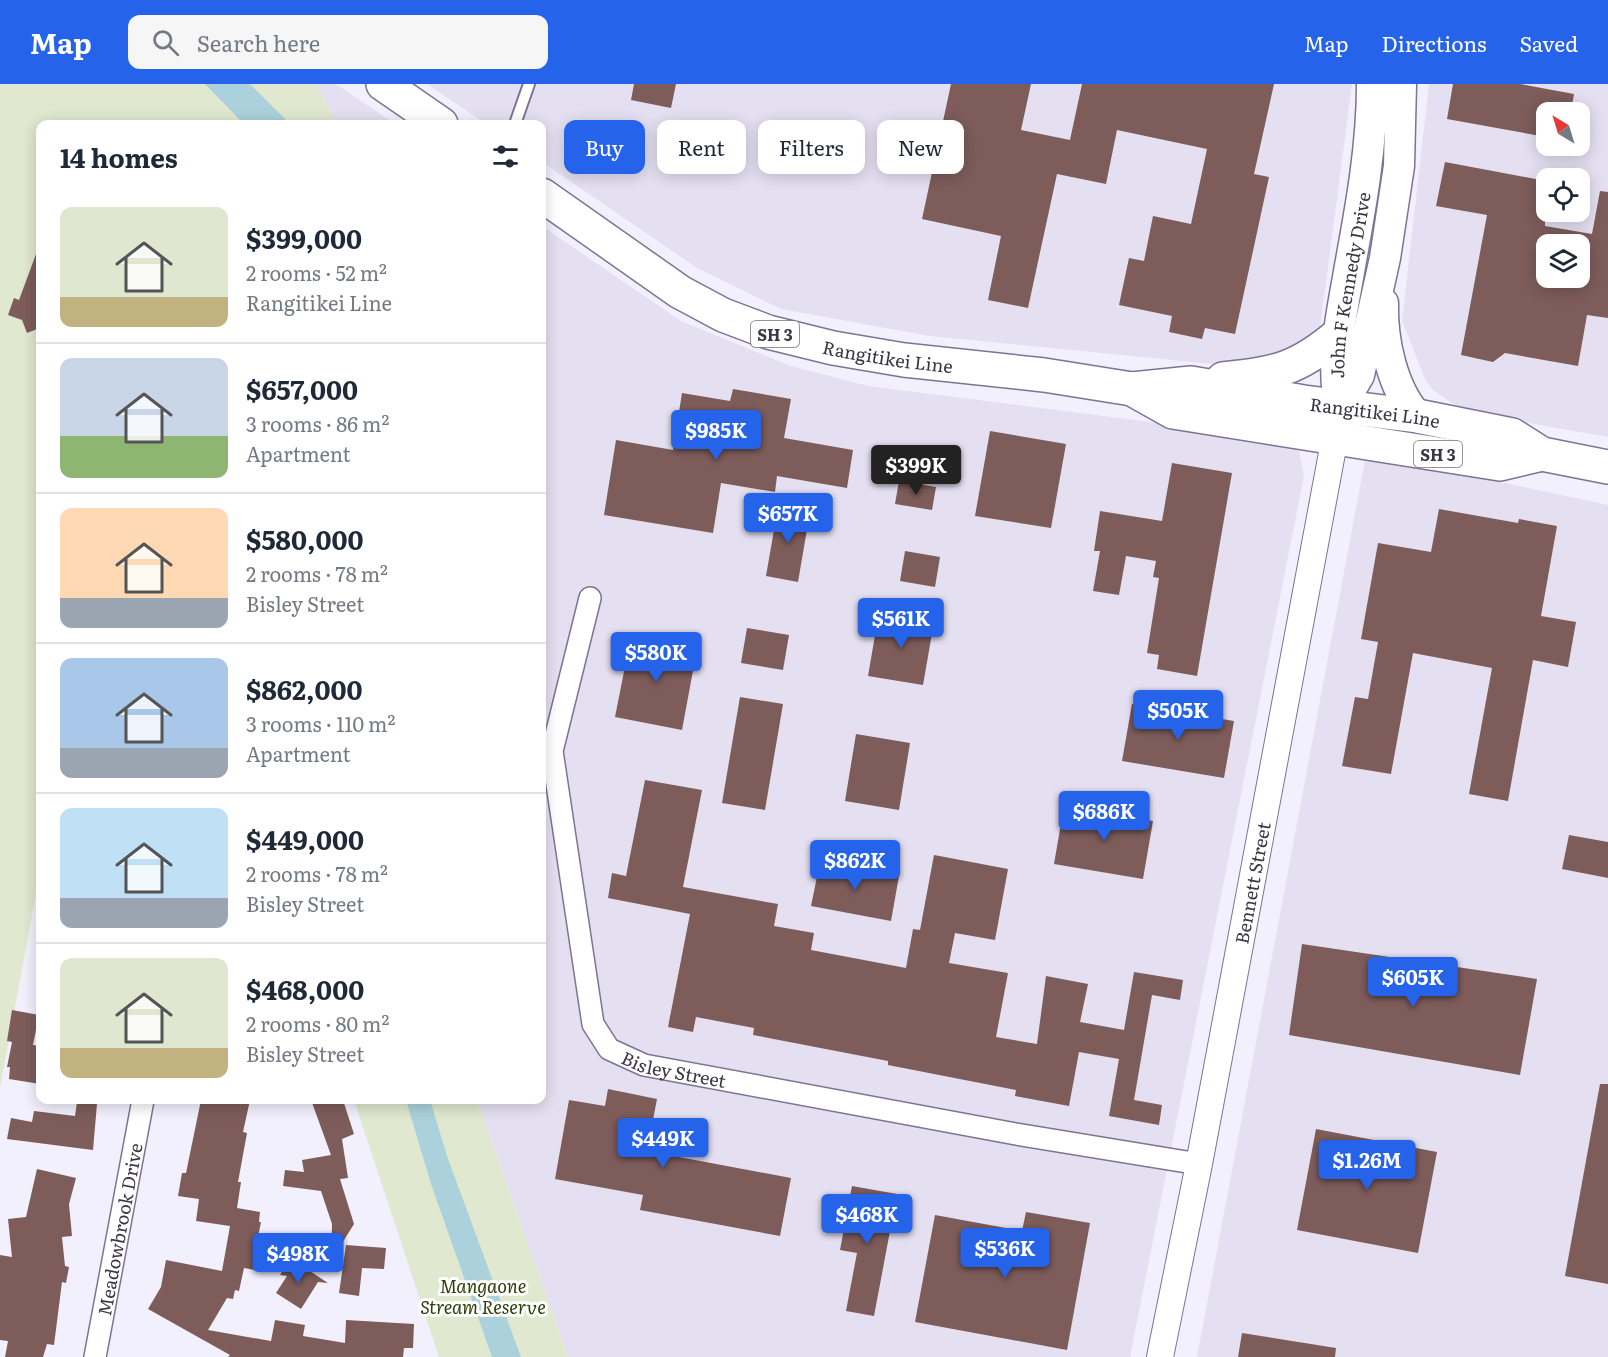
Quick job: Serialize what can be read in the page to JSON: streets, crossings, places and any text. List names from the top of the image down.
{
  "streets": {
    "highway": ["SH 3", "Rangitikei Line"],
    "main road": ["John F Kennedy Drive"],
    "street": ["Bennett Street", "Bisley Street", "Meadowbrook Drive"]
  },
  "crossings": [
    ["John F Kennedy Drive", "Rangitikei Line"],
    ["John F Kennedy Drive", "Bennett Street"],
    ["Rangitikei Line", "Bennett Street"],
    ["Bennett Street", "Bisley Street"]
  ],
  "parks": ["Mangaone Stream Reserve"],
  "north": "top left",
  "page": {
    "header": "Map",
    "search": "Search here",
    "nav": ["Map", "Directions", "Saved"],
    "chip": [
      "Buy",
      "Rent",
      "Filters",
      "New"
    ],
    "heading": "14 homes",
    "list": [
      {
        "name": "$399,000",
        "note": "2 rooms · 52 m² · Rangitikei Line"
      },
      {
        "name": "$657,000",
        "note": "3 rooms · 86 m² · Apartment"
      },
      {
        "name": "$580,000",
        "note": "2 rooms · 78 m² · Bisley Street"
      },
      {
        "name": "$862,000",
        "note": "3 rooms · 110 m² · Apartment"
      },
      {
        "name": "$449,000",
        "note": "2 rooms · 78 m² · Bisley Street"
      },
      {
        "name": "$468,000",
        "note": "2 rooms · 80 m² · Bisley Street"
      }
    ],
    "price": [
      "$985K",
      "$399K",
      "$657K",
      "$561K",
      "$580K",
      "$505K",
      "$686K",
      "$862K",
      "$605K",
      "$449K",
      "$1.26M",
      "$468K",
      "$536K",
      "$498K"
    ]
  }
}
